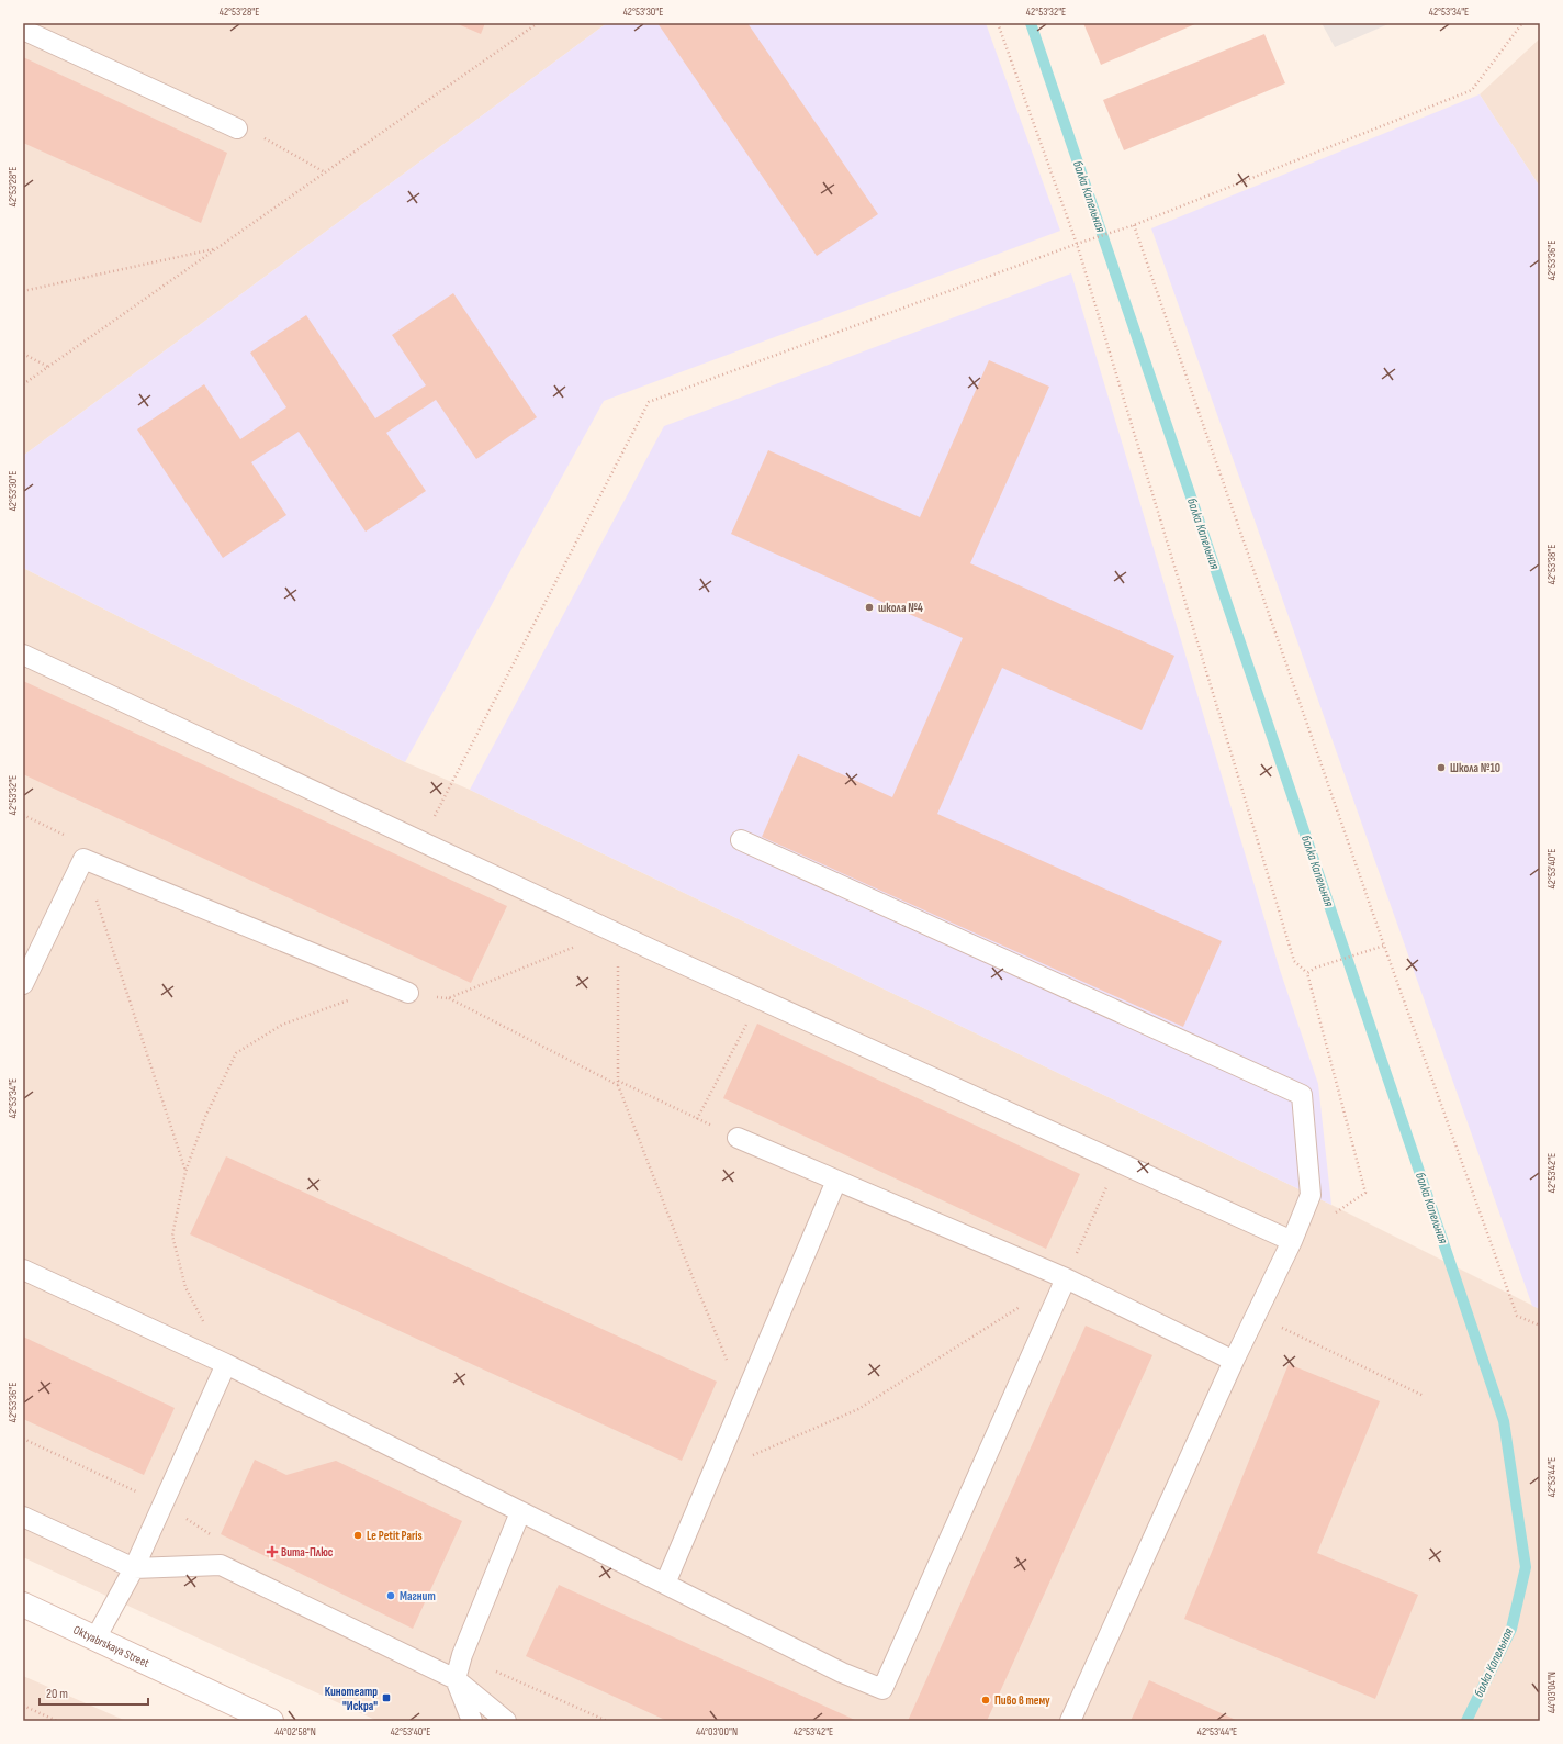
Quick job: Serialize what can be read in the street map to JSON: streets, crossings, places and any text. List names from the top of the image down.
{
  "streets": {
    "main road": ["Oktyabrskaya Street"]
  },
  "water": ["балка Капельная"],
  "places": {
    "other": [
      "школа №4",
      "Школа №10",
      "Le Petit Paris",
      "Магнит",
      "Пиво в тему"
    ],
    "health": ["Вита-Плюс"],
    "transit": ["Кинотеатр \"Искра\""]
  },
  "scale_bar": "20 m",
  "coordinates": [
    "42°53'28\"E",
    "42°53'30\"E",
    "42°53'32\"E",
    "42°53'34\"E",
    "42°53'36\"E",
    "42°53'38\"E",
    "42°53'40\"E",
    "42°53'42\"E",
    "42°53'44\"E",
    "44°03'04\"N",
    "44°02'58\"N",
    "44°03'00\"N"
  ]
}
